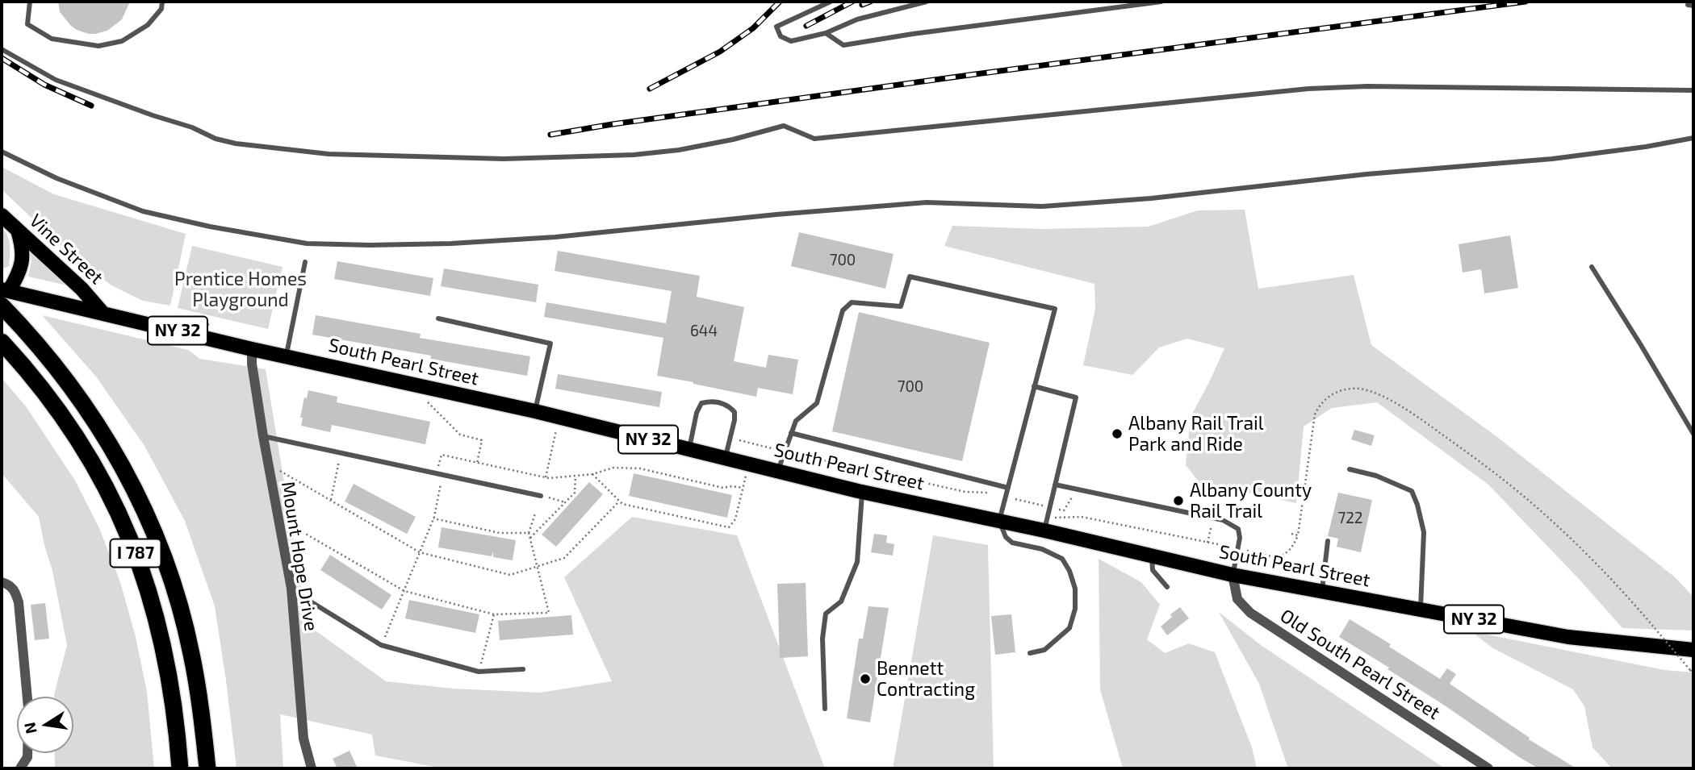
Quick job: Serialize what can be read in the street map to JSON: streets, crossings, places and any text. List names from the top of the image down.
{
  "streets": {
    "highway": ["I 787"],
    "main road": ["Vine Street", "NY 32", "South Pearl Street"],
    "street": ["Mount Hope Drive", "Old South Pearl Street"]
  },
  "crossings": [
    ["Vine Street", "South Pearl Street"],
    ["South Pearl Street", "I 787"],
    ["South Pearl Street", "Mount Hope Drive"],
    ["South Pearl Street", "Old South Pearl Street"]
  ],
  "parks": ["Prentice Homes Playground"],
  "places": ["Albany Rail Trail Park and Ride", "Albany County Rail Trail", "Bennett Contracting"],
  "house_numbers": [
    "700",
    "644",
    "700",
    "722"
  ],
  "north": "left"
}
